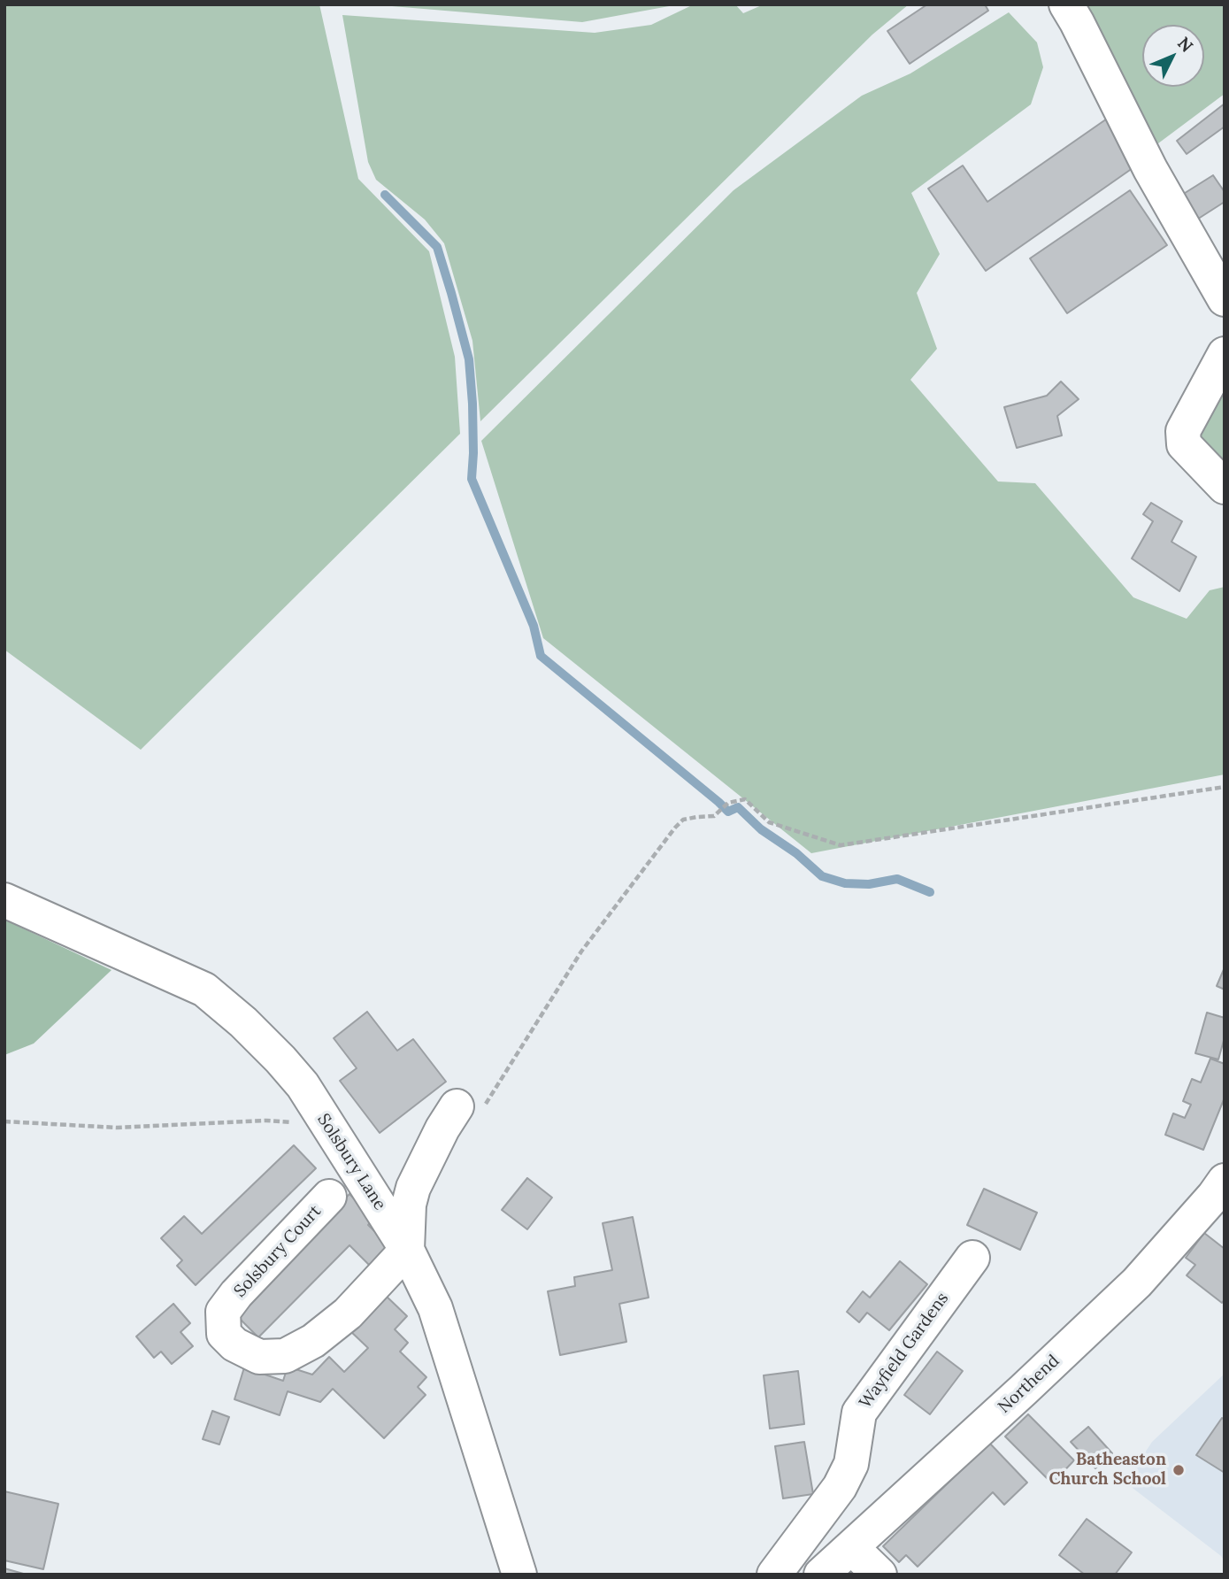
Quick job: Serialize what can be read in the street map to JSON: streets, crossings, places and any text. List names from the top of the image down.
{
  "streets": {
    "street": [
      "Solsbury Lane",
      "Solsbury Court",
      "Wayfield Gardens",
      "Northend"
    ]
  },
  "crossings": [
    ["Solsbury Lane", "Solsbury Court"]
  ],
  "places": ["Batheaston Church School"],
  "north": "top right"
}
